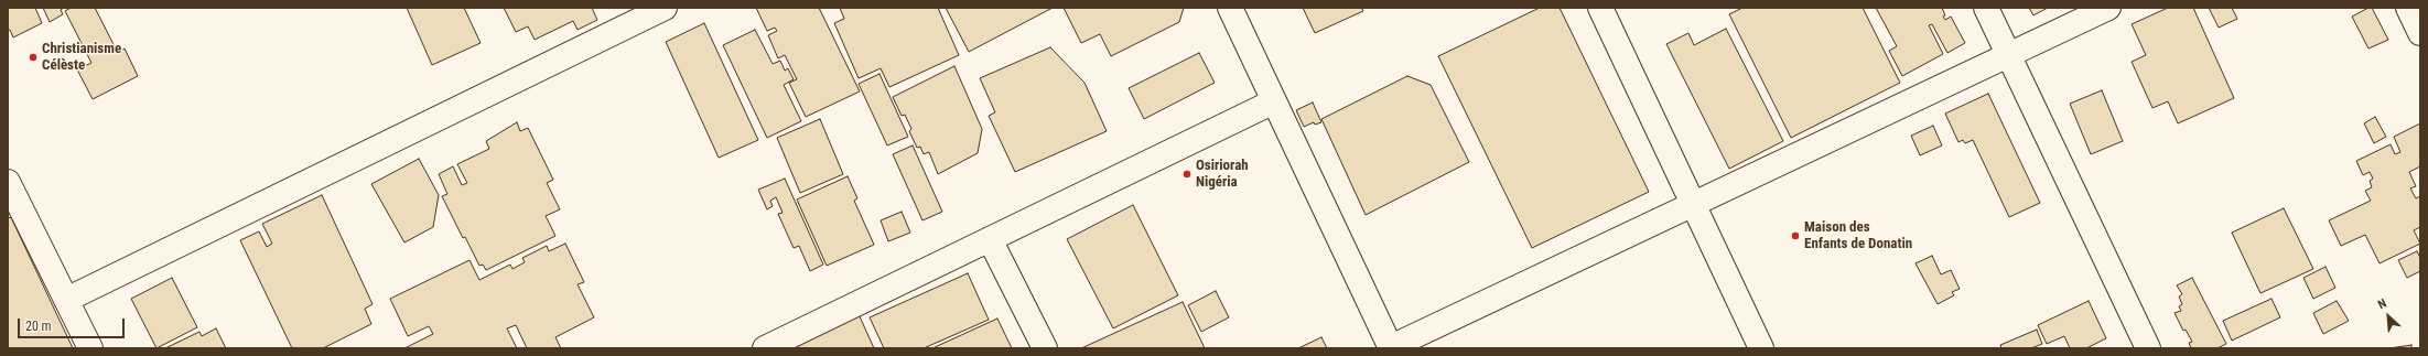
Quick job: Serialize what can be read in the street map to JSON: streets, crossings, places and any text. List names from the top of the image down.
{
  "places": ["Christianisme Célèste", "Osiriorah Nigéria", "Maison des Enfants de Donatin"],
  "scale_bar": "20 m",
  "north": "top left"
}
